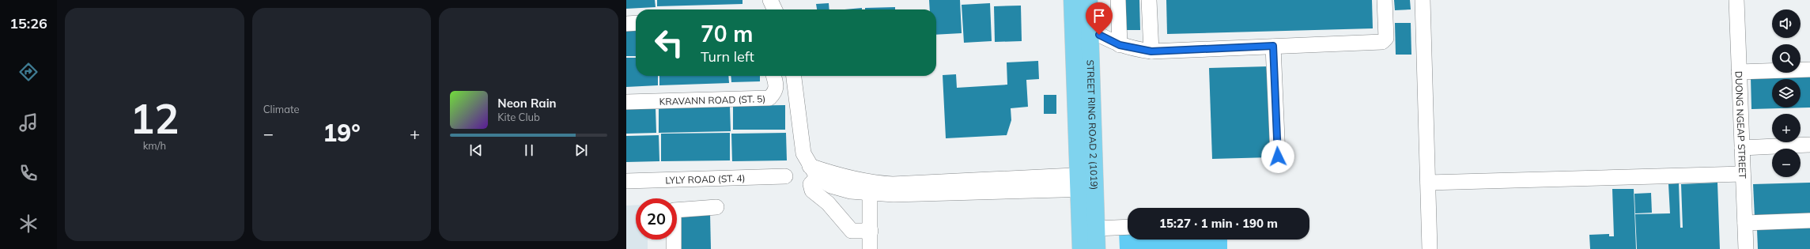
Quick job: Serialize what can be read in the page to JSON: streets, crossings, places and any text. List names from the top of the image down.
{
  "streets": {
    "main road": ["STREET RING ROAD 2 (1019)"],
    "street": ["KRAVANN ROAD (ST. 5)", "DUONG NGEAP STREET", "LYLY ROAD (ST. 4)"]
  },
  "page": {
    "tabs": "15:26",
    "tile": [
      ["12", "km/h"],
      "Climate"
    ],
    "map_buttons": ["+", "−"],
    "turn": ["70 m", "Turn left"],
    "song": ["Neon Rain", "Kite Club"],
    "heat": ["−", "19°", "+"],
    "limit": "20",
    "trip": "15:27 · 1 min · 190 m"
  }
}
